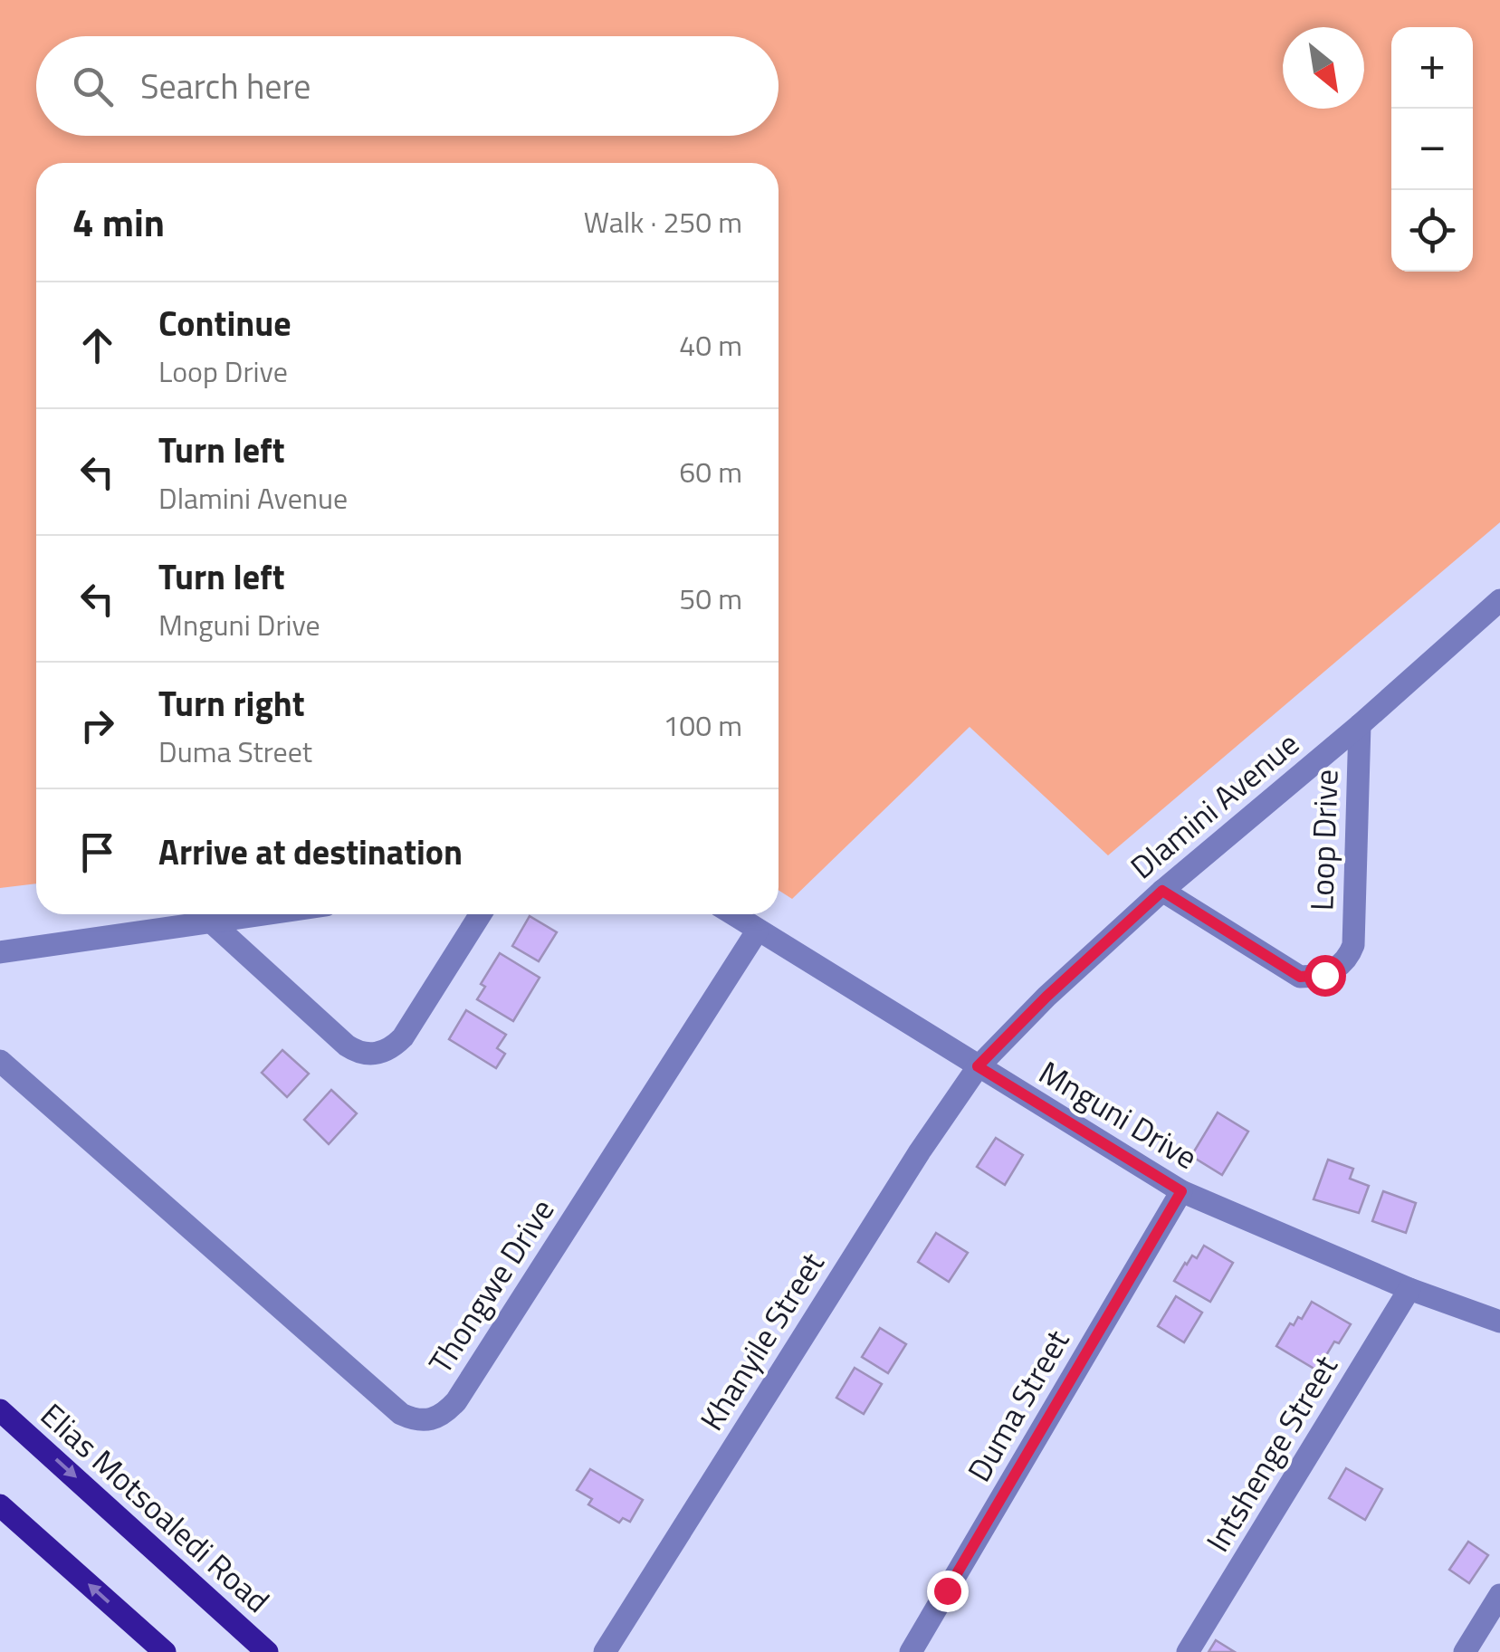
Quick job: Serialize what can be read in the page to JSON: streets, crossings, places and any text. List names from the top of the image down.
{
  "streets": {
    "main road": ["Elias Motsoaledi Road"],
    "street": [
      "Dlamini Avenue",
      "Loop Drive",
      "Mnguni Drive",
      "Thongwe Drive",
      "Khanyile Street",
      "Duma Street",
      "Intshenge Street"
    ]
  },
  "crossings": [
    ["Dlamini Avenue", "Loop Drive"],
    ["Dlamini Avenue", "Mnguni Drive"],
    ["Dlamini Avenue", "Khanyile Street"],
    ["Mnguni Drive", "Thongwe Drive"],
    ["Mnguni Drive", "Khanyile Street"],
    ["Mnguni Drive", "Duma Street"],
    ["Mnguni Drive", "Intshenge Street"]
  ],
  "north": "bottom right",
  "page": {
    "map_buttons": ["+", "−"],
    "search": "Search here",
    "heading": ["4 min", "Walk · 250 m"],
    "list": [
      ["Continue", "Loop Drive", "40 m"],
      ["Turn left", "Dlamini Avenue", "60 m"],
      ["Turn left", "Mnguni Drive", "50 m"],
      ["Turn right", "Duma Street", "100 m"],
      "Arrive at destination"
    ]
  }
}
